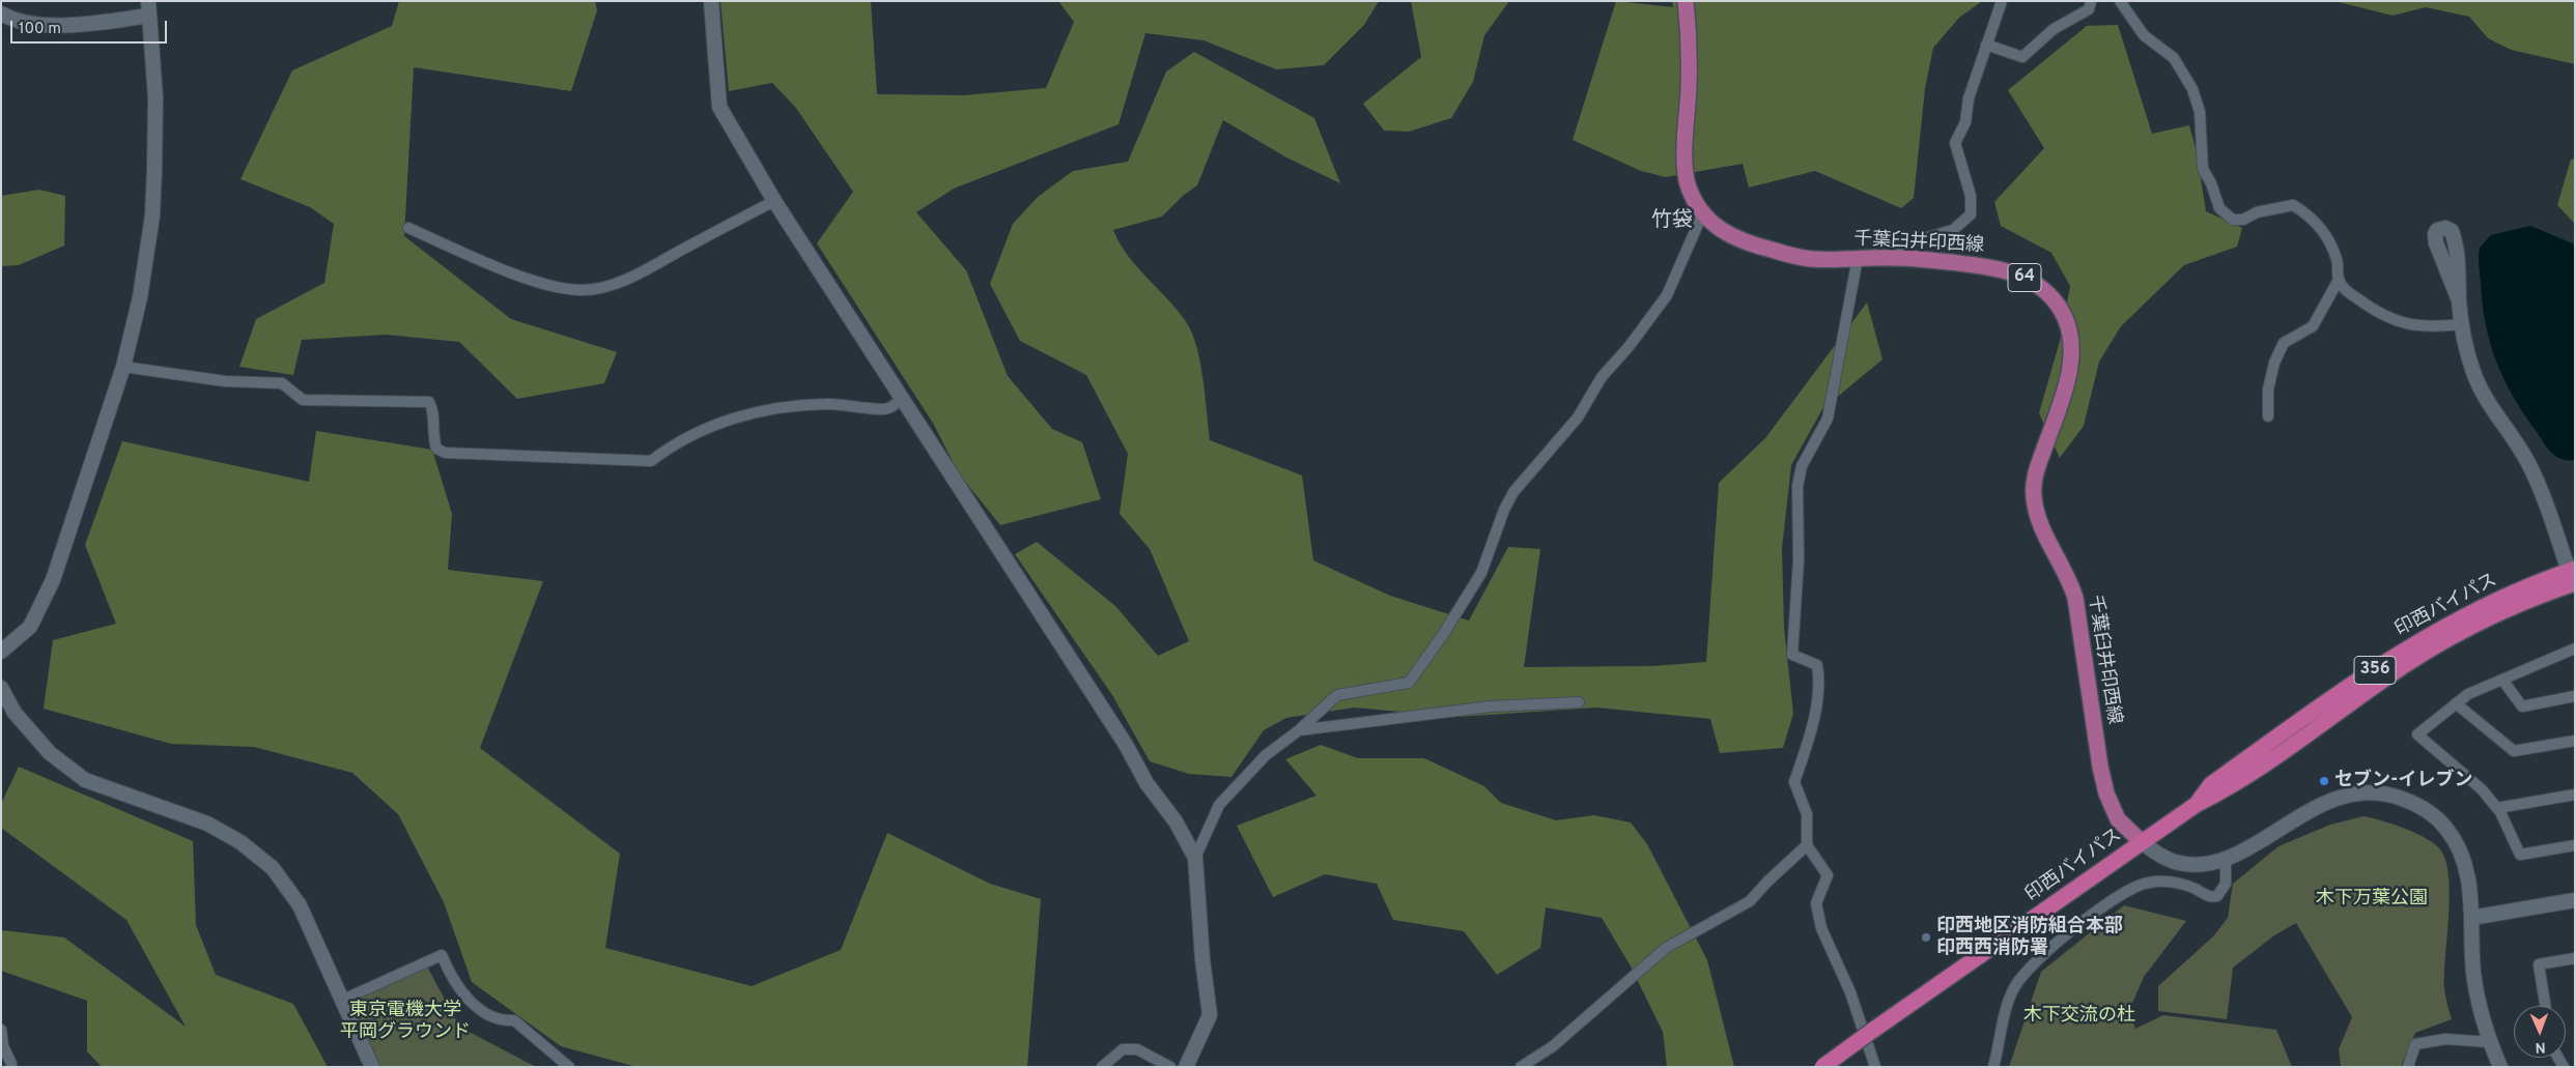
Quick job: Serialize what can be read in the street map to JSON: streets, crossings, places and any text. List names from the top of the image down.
{
  "streets": {
    "highway": ["印西バイパス", "356"],
    "main road": ["千葉臼井印西線", "64"]
  },
  "crossings": [
    ["千葉臼井印西線", "印西バイパス"]
  ],
  "districts": ["竹袋"],
  "parks": ["木下万葉公園", "東京電機大学 平岡グラウンド", "木下交流の杜"],
  "places": ["セブン-イレブン", "印西地区消防組合本部 印西西消防署"],
  "scale_bar": "100 m",
  "north": "bottom"
}
